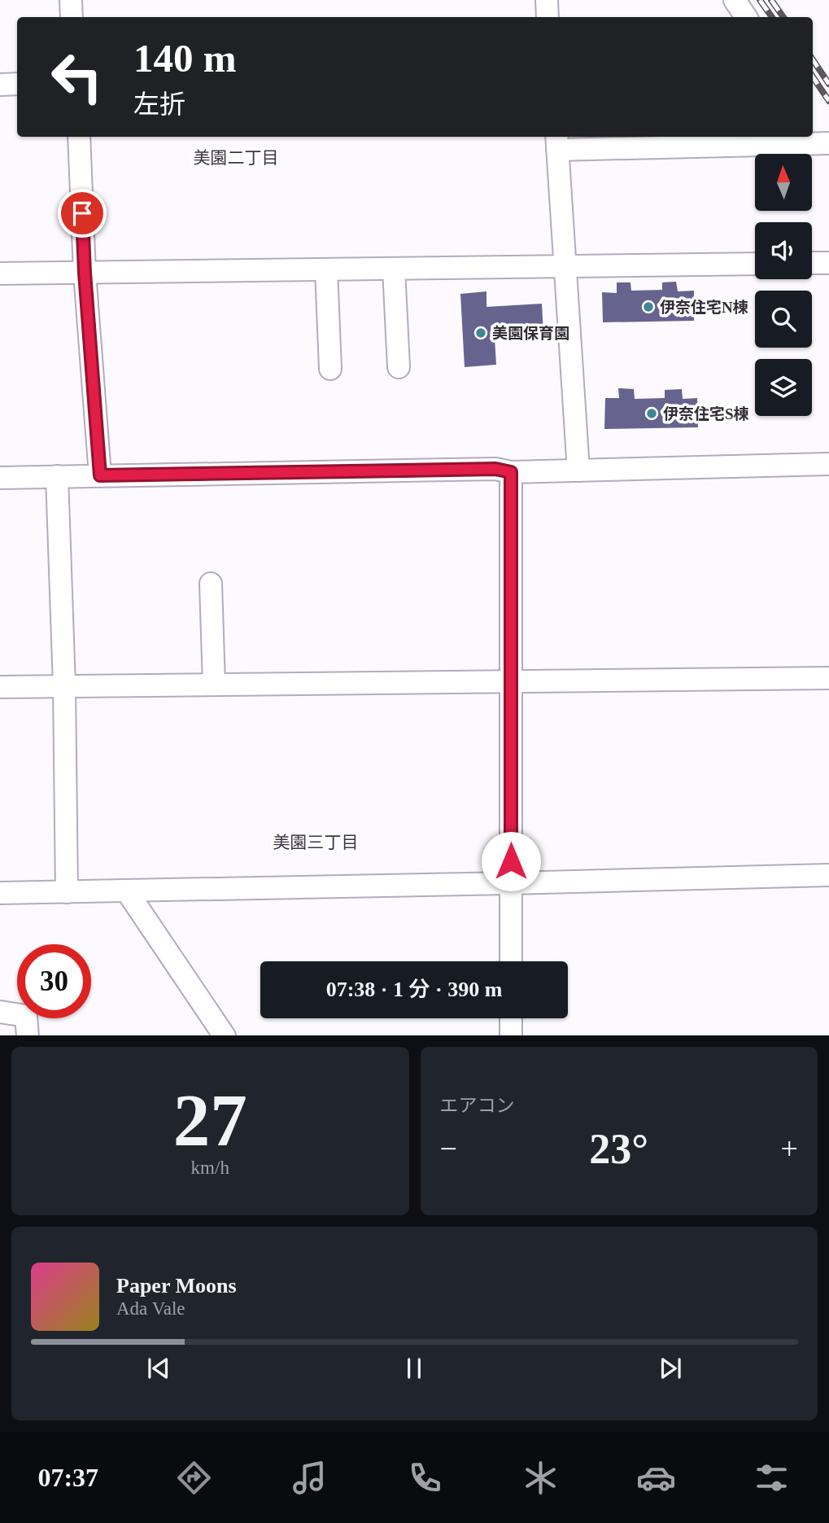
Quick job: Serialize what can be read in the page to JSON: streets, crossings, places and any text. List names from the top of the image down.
{
  "districts": ["美園二丁目", "美園三丁目"],
  "places": ["伊奈住宅N棟", "美園保育園", "伊奈住宅S棟"],
  "north": "top",
  "page": {
    "turn": ["140 m", "左折"],
    "limit": "30",
    "trip": "07:38 · 1 分 · 390 m",
    "tile": [
      ["27", "km/h"],
      "エアコン"
    ],
    "heat": ["−", "23°", "+"],
    "song": ["Paper Moons", "Ada Vale"],
    "tabs": "07:37"
  }
}
